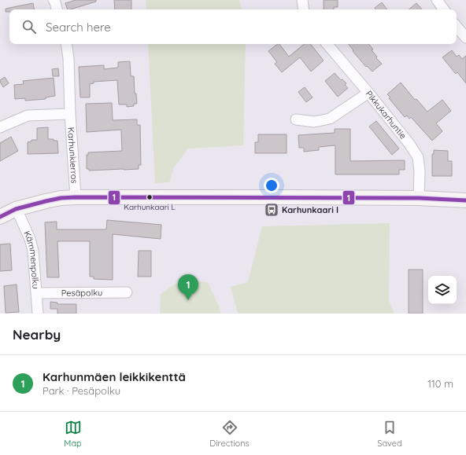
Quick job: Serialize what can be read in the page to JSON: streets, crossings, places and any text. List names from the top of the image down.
{
  "streets": {
    "street": [
      "Pikkukarhuntie",
      "Karhunkierros",
      "Kämmenpolku",
      "Pesäpolku"
    ]
  },
  "crossings": [
    ["Kämmenpolku", "Pesäpolku"]
  ],
  "places": {
    "other": ["Karhunkaari L"],
    "bus stop": ["Karhunkaari I"]
  },
  "lines": ["transit line 1"],
  "page": {
    "search": "Search here",
    "pins": "1",
    "heading": "Nearby",
    "list": [
      {
        "mark": "1",
        "name": "Karhunmäen leikkikenttä",
        "note": "Park · Pesäpolku",
        "value": "110 m"
      }
    ],
    "nav": ["Map", "Directions", "Saved"]
  }
}
